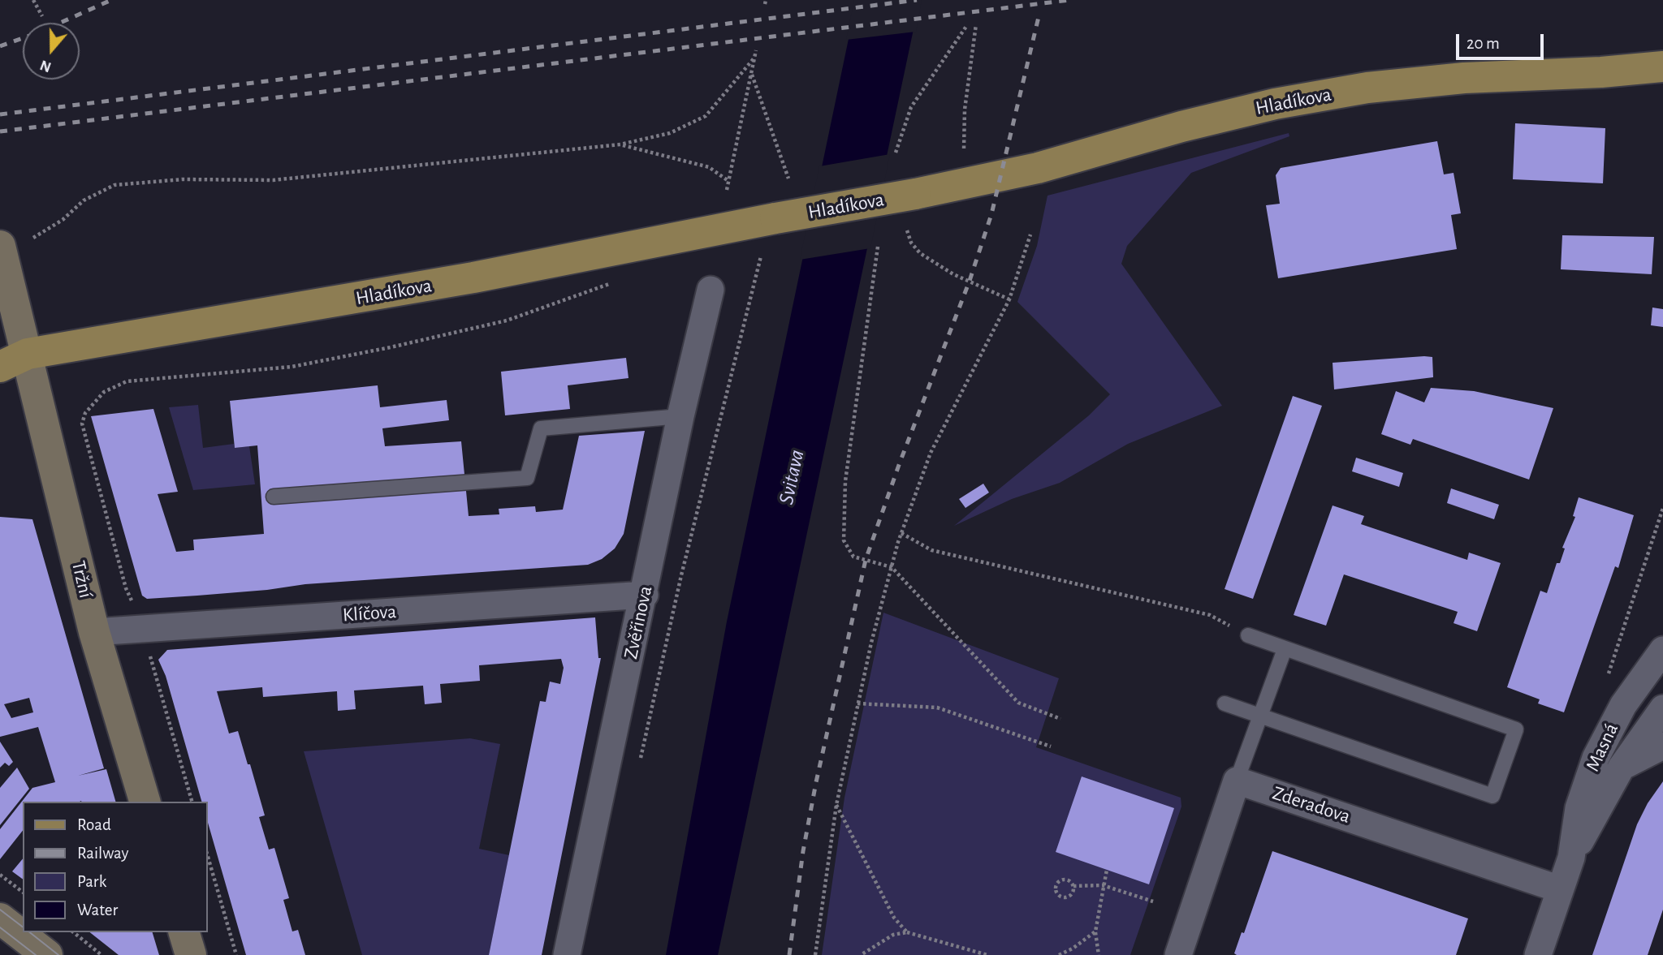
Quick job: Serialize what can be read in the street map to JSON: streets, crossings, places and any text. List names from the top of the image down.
{
  "streets": {
    "main road": ["Hladíkova"],
    "street": [
      "Tržní",
      "Klíčova",
      "Zvěřinova",
      "Masná",
      "Zderadova"
    ]
  },
  "crossings": [
    ["Hladíkova", "Tržní"],
    ["Tržní", "Klíčova"],
    ["Klíčova", "Zvěřinova"],
    ["Masná", "Zderadova"]
  ],
  "water": ["Svitava"],
  "legend": [
    "Road",
    "Railway",
    "Park",
    "Water"
  ],
  "scale_bar": "20 m",
  "north": "bottom"
}
